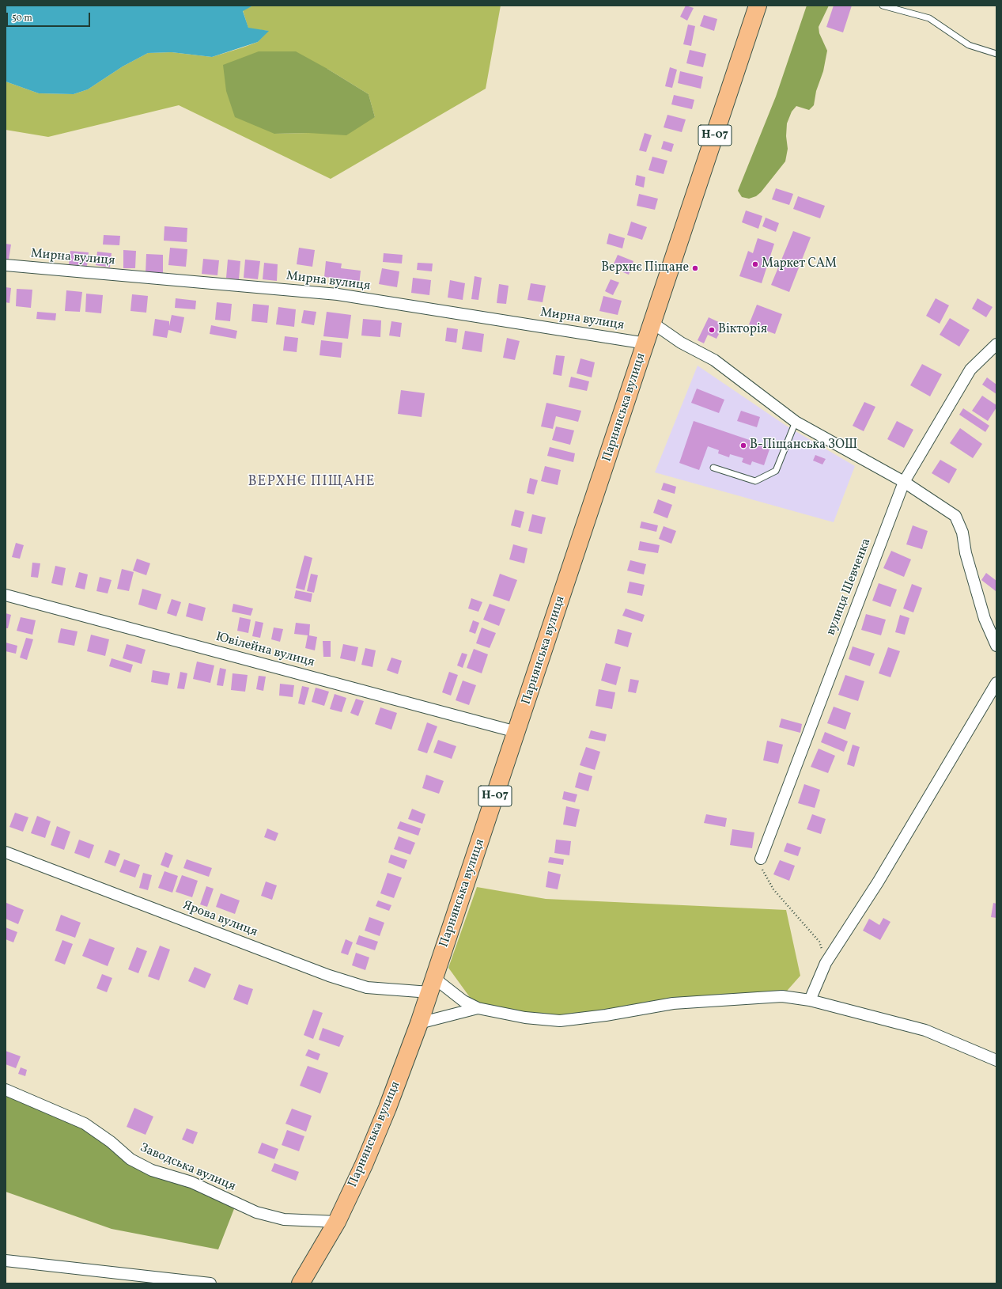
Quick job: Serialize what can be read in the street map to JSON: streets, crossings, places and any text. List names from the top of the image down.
{
  "streets": {
    "main road": ["Н-07", "Парнянська вулиця"],
    "street": [
      "Мирна вулиця",
      "вулиця Шевченка",
      "Ювілейна вулиця",
      "Ярова вулиця",
      "Заводська вулиця"
    ]
  },
  "crossings": [
    ["Мирна вулиця", "Парнянська вулиця"],
    ["Парнянська вулиця", "Ювілейна вулиця"],
    ["Парнянська вулиця", "Ярова вулиця"],
    ["Парнянська вулиця", "Заводська вулиця"]
  ],
  "districts": ["ВЕРХНЄ ПІЩАНЕ"],
  "places": [
    "Маркет САМ",
    "Верхнє Піщане",
    "Вікторія",
    "В-Піщанська ЗОШ"
  ],
  "scale_bar": "50 m"
}
